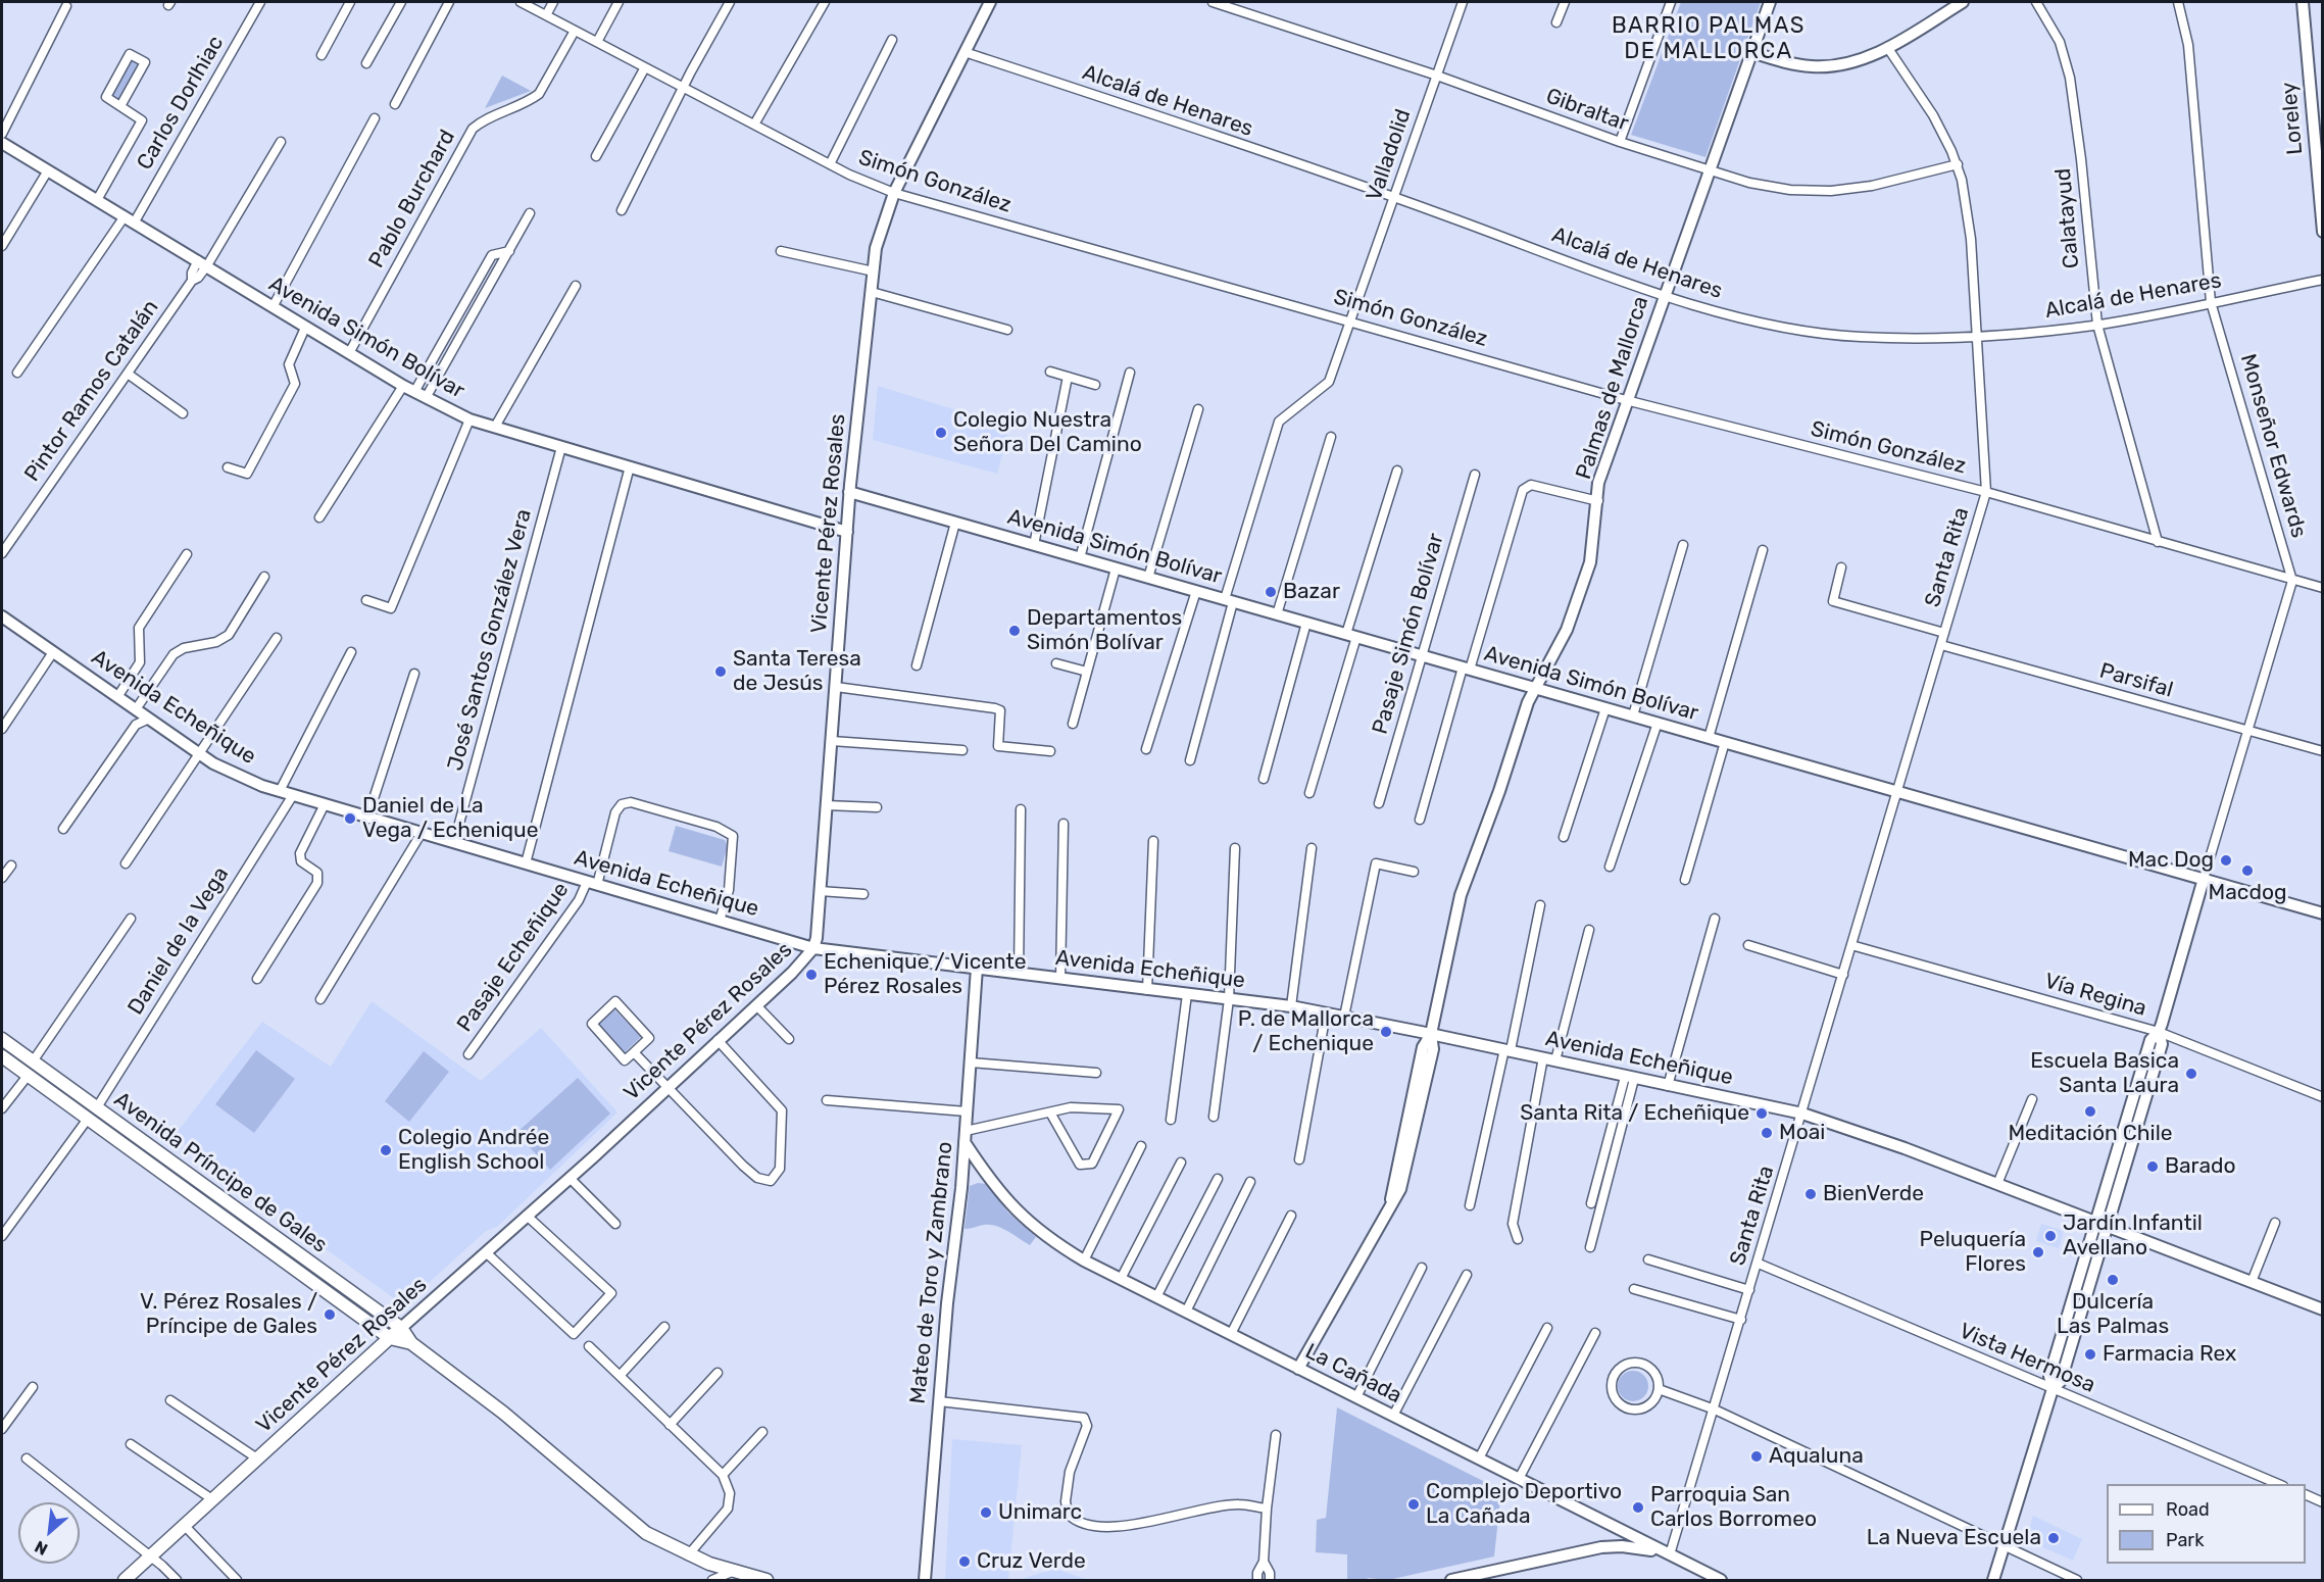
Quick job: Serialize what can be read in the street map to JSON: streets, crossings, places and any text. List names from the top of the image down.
{
  "streets": {
    "main road": ["Vicente Pérez Rosales", "Avenida Príncipe de Gales"],
    "street": [
      "Alcalá de Henares",
      "Carlos Dorlhiac",
      "Gibraltar",
      "Loreley",
      "Valladolid",
      "Simón González",
      "Pablo Burchard",
      "Calatayud",
      "Avenida Simón Bolívar",
      "Palmas de Mallorca",
      "Pintor Ramos Catalán",
      "Monseñor Edwards",
      "Santa Rita",
      "Pasaje Simón Bolívar",
      "José Santos González Vera",
      "Parsifal",
      "Avenida Echeñique",
      "Daniel de la Vega",
      "Pasaje Echeñique",
      "Vía Regina",
      "Mateo de Toro y Zambrano",
      "Vista Hermosa",
      "La Cañada"
    ]
  },
  "crossings": [
    ["Alcalá de Henares", "Valladolid"],
    ["Alcalá de Henares", "Calatayud"],
    ["Alcalá de Henares", "Palmas de Mallorca"],
    ["Alcalá de Henares", "Monseñor Edwards"],
    ["Alcalá de Henares", "Vicente Pérez Rosales"],
    ["Alcalá de Henares", "Santa Rita"],
    ["Carlos Dorlhiac", "Avenida Simón Bolívar"],
    ["Gibraltar", "Valladolid"],
    ["Gibraltar", "Palmas de Mallorca"],
    ["Gibraltar", "Santa Rita"],
    ["Valladolid", "Simón González"],
    ["Simón González", "Pablo Burchard"],
    ["Simón González", "Calatayud"],
    ["Simón González", "Palmas de Mallorca"],
    ["Simón González", "Monseñor Edwards"],
    ["Simón González", "Vicente Pérez Rosales"],
    ["Simón González", "Santa Rita"],
    ["Pablo Burchard", "Avenida Simón Bolívar"],
    ["Avenida Simón Bolívar", "Palmas de Mallorca"],
    ["Avenida Simón Bolívar", "Pintor Ramos Catalán"],
    ["Avenida Simón Bolívar", "Vicente Pérez Rosales"],
    ["Avenida Simón Bolívar", "Santa Rita"],
    ["Avenida Simón Bolívar", "Pasaje Simón Bolívar"],
    ["Avenida Simón Bolívar", "José Santos González Vera"],
    ["Palmas de Mallorca", "Avenida Echeñique"],
    ["Palmas de Mallorca", "La Cañada"],
    ["Vicente Pérez Rosales", "Avenida Echeñique"],
    ["Vicente Pérez Rosales", "Avenida Príncipe de Gales"],
    ["Santa Rita", "Parsifal"],
    ["Santa Rita", "Avenida Echeñique"],
    ["Santa Rita", "Vía Regina"],
    ["Santa Rita", "Vista Hermosa"],
    ["Santa Rita", "La Cañada"],
    ["José Santos González Vera", "Avenida Echeñique"],
    ["Avenida Echeñique", "Daniel de la Vega"],
    ["Avenida Echeñique", "Pasaje Echeñique"],
    ["Avenida Echeñique", "Mateo de Toro y Zambrano"],
    ["Daniel de la Vega", "Avenida Príncipe de Gales"],
    ["Mateo de Toro y Zambrano", "La Cañada"]
  ],
  "districts": ["BARRIO PALMAS DE MALLORCA"],
  "places": [
    "Colegio Nuestra Señora Del Camino",
    "Bazar",
    "Departamentos Simón Bolívar",
    "Santa Teresa de Jesús",
    "Daniel de La Vega / Echenique",
    "Mac Dog",
    "Macdog",
    "Echenique / Vicente Pérez Rosales",
    "P. de Mallorca / Echenique",
    "Escuela Basica Santa Laura",
    "Meditación Chile",
    "Santa Rita / Echeñique",
    "Moai",
    "Colegio Andrée English School",
    "Barado",
    "BienVerde",
    "Jardín Infantil Avellano",
    "Peluquería Flores",
    "Dulcería Las Palmas",
    "V. Pérez Rosales / Príncipe de Gales",
    "Farmacia Rex",
    "Aqualuna",
    "Complejo Deportivo La Cañada",
    "Parroquia San Carlos Borromeo",
    "Unimarc",
    "La Nueva Escuela",
    "Cruz Verde"
  ],
  "legend": ["Road", "Park"],
  "north": "bottom left"
}
